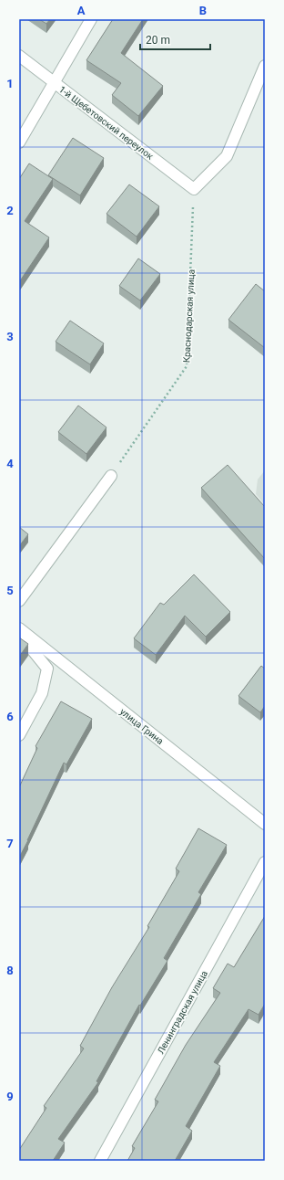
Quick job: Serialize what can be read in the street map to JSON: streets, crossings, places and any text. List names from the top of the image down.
{
  "streets": {
    "street": ["1-й Щебетовский переулок", "улица Грина", "Ленинградская улица"],
    "path": ["Краснодарская улица"]
  },
  "crossings": [
    ["1-й Щебетовский переулок", "Краснодарская улица"]
  ],
  "scale_bar": "20 m",
  "grid": {
    "columns": ["A", "B"],
    "rows": [
      "1",
      "2",
      "3",
      "4",
      "5",
      "6",
      "7",
      "8",
      "9"
    ]
  }
}
